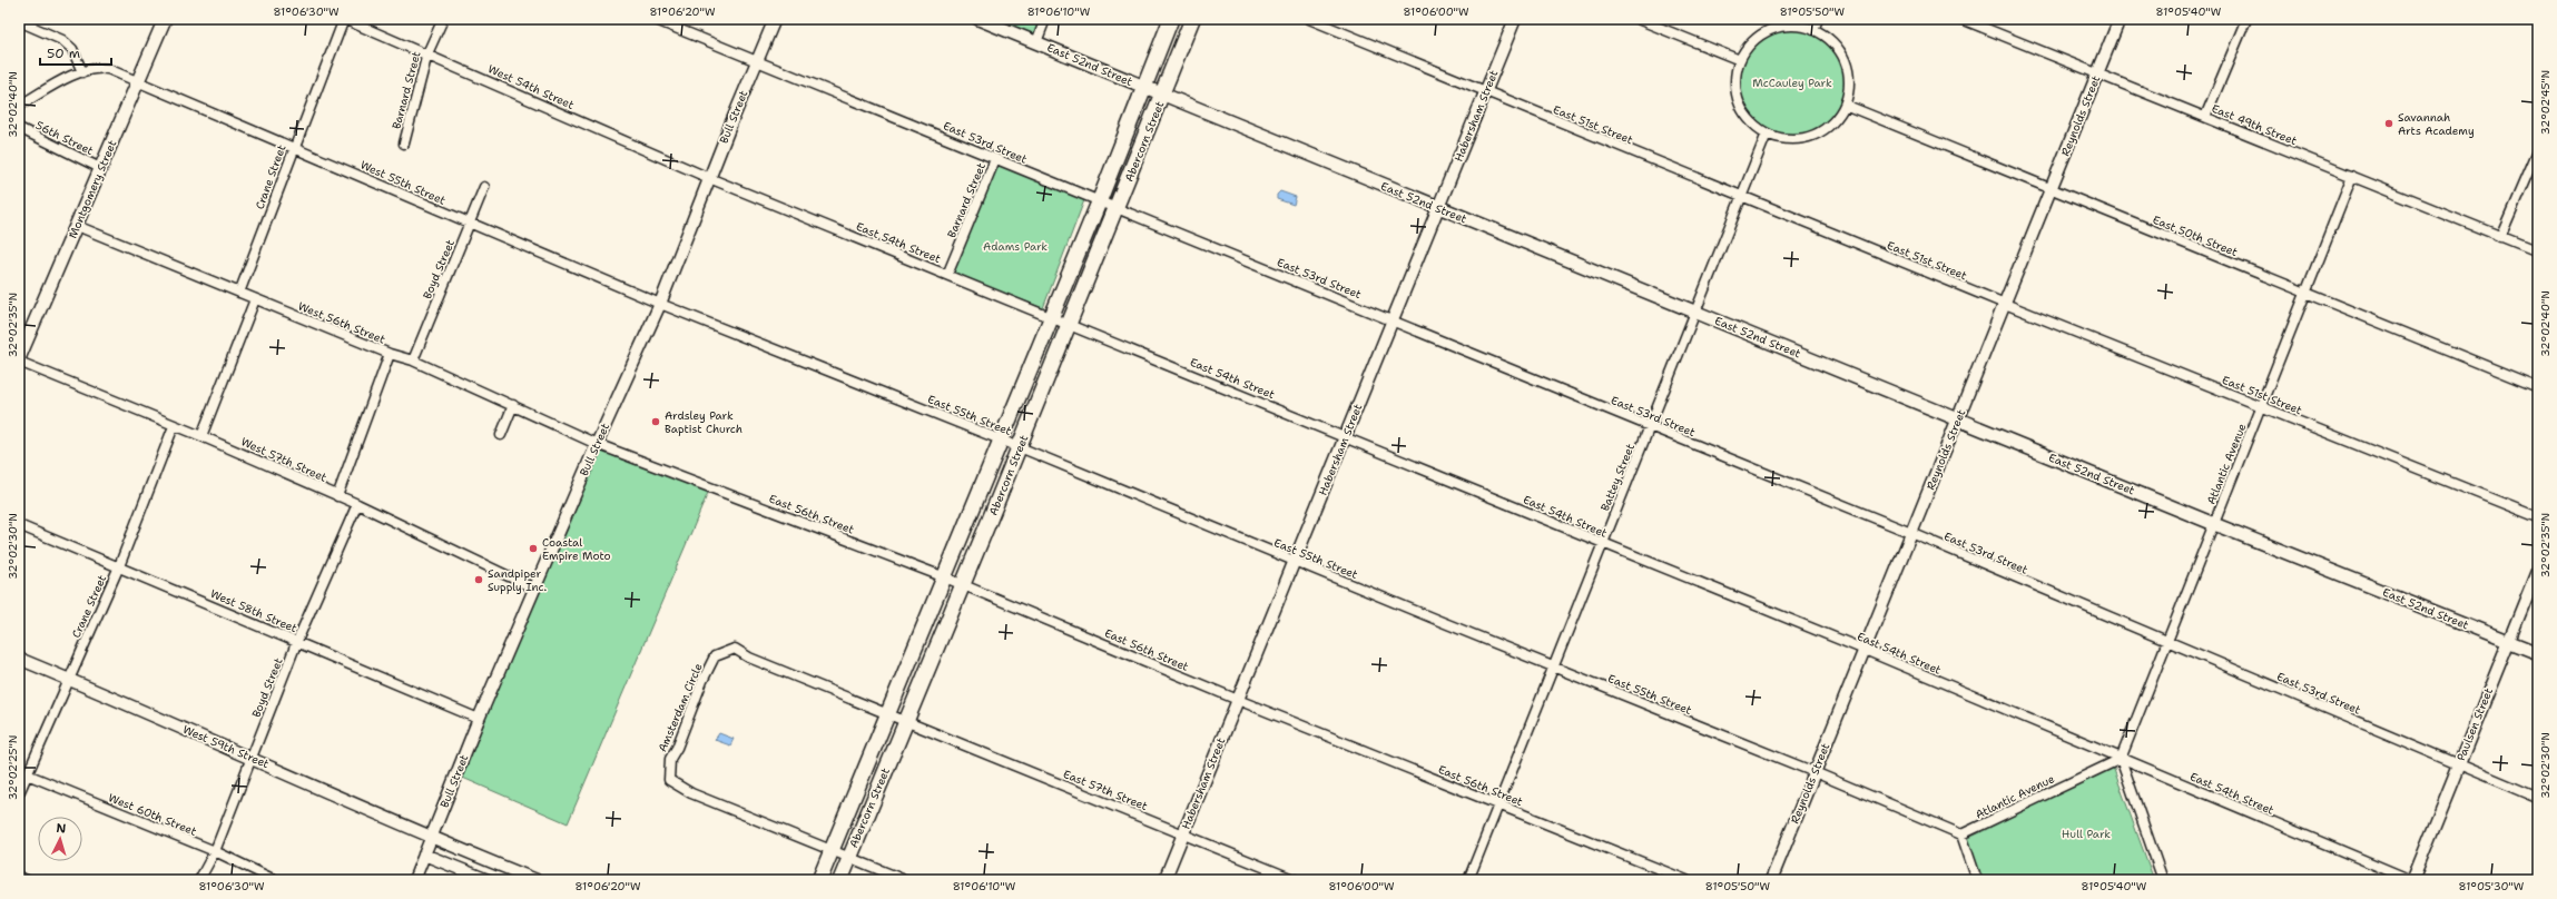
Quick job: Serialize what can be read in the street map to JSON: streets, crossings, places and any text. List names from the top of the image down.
{
  "streets": {
    "main road": ["East 52nd Street", "Abercorn Street", "Montgomery Street"],
    "street": [
      "West 54th Street",
      "Barnard Street",
      "Habersham Street",
      "Reynolds Street",
      "Bull Street",
      "East 51st Street",
      "East 49th Street",
      "56th Street",
      "East 53rd Street",
      "Crane Street",
      "West 55th Street",
      "East 50th Street",
      "East 54th Street",
      "Boyd Street",
      "West 56th Street",
      "East 55th Street",
      "West 57th Street",
      "Atlantic Avenue",
      "Battey Street",
      "East 56th Street",
      "West 58th Street",
      "Amsterdam Circle",
      "Paulsen Street",
      "West 59th Street",
      "East 57th Street",
      "West 60th Street"
    ]
  },
  "crossings": [
    ["East 52nd Street", "Habersham Street"],
    ["East 52nd Street", "Reynolds Street"],
    ["East 52nd Street", "Abercorn Street"],
    ["East 52nd Street", "Atlantic Avenue"],
    ["East 52nd Street", "Battey Street"],
    ["East 52nd Street", "Paulsen Street"],
    ["West 54th Street", "Barnard Street"],
    ["West 54th Street", "Bull Street"],
    ["West 54th Street", "Crane Street"],
    ["West 54th Street", "East 54th Street"],
    ["Barnard Street", "East 53rd Street"],
    ["Barnard Street", "East 54th Street"],
    ["Habersham Street", "East 51st Street"],
    ["Habersham Street", "East 53rd Street"],
    ["Habersham Street", "East 54th Street"],
    ["Habersham Street", "East 55th Street"],
    ["Habersham Street", "East 56th Street"],
    ["Habersham Street", "East 57th Street"],
    ["Reynolds Street", "East 51st Street"],
    ["Reynolds Street", "East 49th Street"],
    ["Reynolds Street", "East 53rd Street"],
    ["Reynolds Street", "East 50th Street"],
    ["Reynolds Street", "East 54th Street"],
    ["Reynolds Street", "East 55th Street"],
    ["Bull Street", "East 53rd Street"],
    ["Bull Street", "West 55th Street"],
    ["Bull Street", "East 54th Street"],
    ["Bull Street", "West 56th Street"],
    ["Bull Street", "East 55th Street"],
    ["Bull Street", "West 57th Street"],
    ["Bull Street", "East 56th Street"],
    ["Bull Street", "West 58th Street"],
    ["Bull Street", "West 59th Street"],
    ["East 51st Street", "Atlantic Avenue"],
    ["East 51st Street", "Battey Street"],
    ["East 49th Street", "Atlantic Avenue"],
    ["56th Street", "Montgomery Street"],
    ["Abercorn Street", "East 53rd Street"],
    ["Abercorn Street", "East 54th Street"],
    ["Abercorn Street", "East 55th Street"],
    ["Abercorn Street", "East 56th Street"],
    ["Abercorn Street", "Amsterdam Circle"],
    ["Abercorn Street", "East 57th Street"],
    ["East 53rd Street", "Atlantic Avenue"],
    ["East 53rd Street", "Battey Street"],
    ["East 53rd Street", "Paulsen Street"],
    ["Crane Street", "West 55th Street"],
    ["Crane Street", "West 56th Street"],
    ["Crane Street", "West 57th Street"],
    ["Crane Street", "West 58th Street"],
    ["Crane Street", "West 59th Street"],
    ["Crane Street", "West 60th Street"],
    ["West 55th Street", "Montgomery Street"],
    ["West 55th Street", "Boyd Street"],
    ["West 55th Street", "East 55th Street"],
    ["Montgomery Street", "West 56th Street"],
    ["Montgomery Street", "West 57th Street"],
    ["East 50th Street", "Atlantic Avenue"],
    ["East 50th Street", "Battey Street"],
    ["East 54th Street", "Atlantic Avenue"],
    ["East 54th Street", "Battey Street"],
    ["East 54th Street", "Paulsen Street"],
    ["Boyd Street", "West 56th Street"],
    ["Boyd Street", "West 57th Street"],
    ["Boyd Street", "West 58th Street"],
    ["Boyd Street", "West 59th Street"],
    ["Boyd Street", "West 60th Street"],
    ["West 56th Street", "East 56th Street"],
    ["East 55th Street", "Atlantic Avenue"],
    ["East 55th Street", "Battey Street"],
    ["Battey Street", "East 56th Street"],
    ["Amsterdam Circle", "East 57th Street"]
  ],
  "parks": ["McCauley Park", "Adams Park", "Hull Park"],
  "places": [
    "Savannah Arts Academy",
    "Ardsley Park Baptist Church",
    "Coastal Empire Moto",
    "Sandpiper Supply Inc."
  ],
  "scale_bar": "50 m",
  "north": "top",
  "coordinates": [
    "81°06'30\"W",
    "81°06'20\"W",
    "81°06'10\"W",
    "81°06'00\"W",
    "81°05'50\"W",
    "81°05'40\"W",
    "32°02'45\"N",
    "32°02'40\"N",
    "32°02'35\"N",
    "32°02'30\"N",
    "32°02'25\"N",
    "81°05'30\"W"
  ]
}
